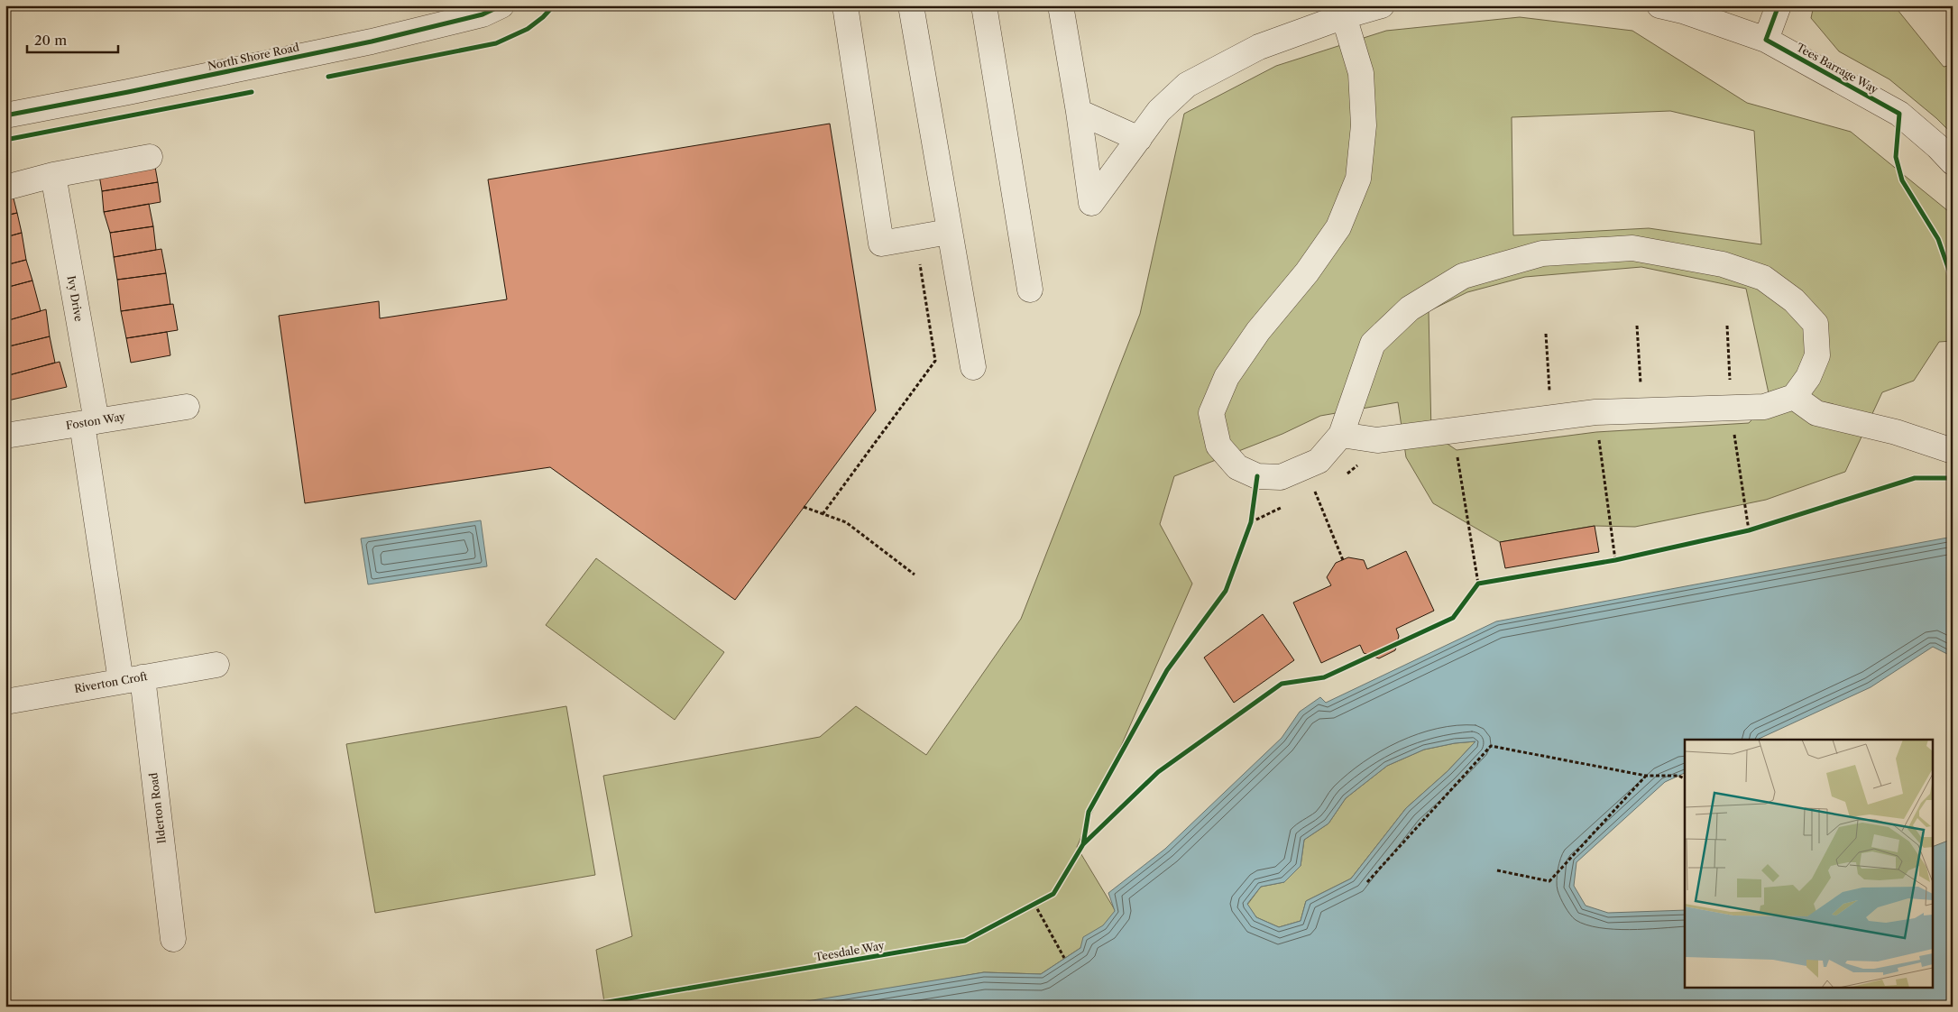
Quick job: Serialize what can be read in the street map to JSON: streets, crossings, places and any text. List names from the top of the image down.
{
  "streets": {
    "street": [
      "North Shore Road",
      "Tees Barrage Way",
      "Ivy Drive",
      "Foston Way",
      "Riverton Croft",
      "Ilderton Road"
    ],
    "cycle path": ["Teesdale Way"]
  },
  "crossings": [
    ["Ivy Drive", "Foston Way"],
    ["Ivy Drive", "Ilderton Road"],
    ["Foston Way", "Ilderton Road"],
    ["Riverton Croft", "Ilderton Road"]
  ],
  "scale_bar": "20 m"
}
